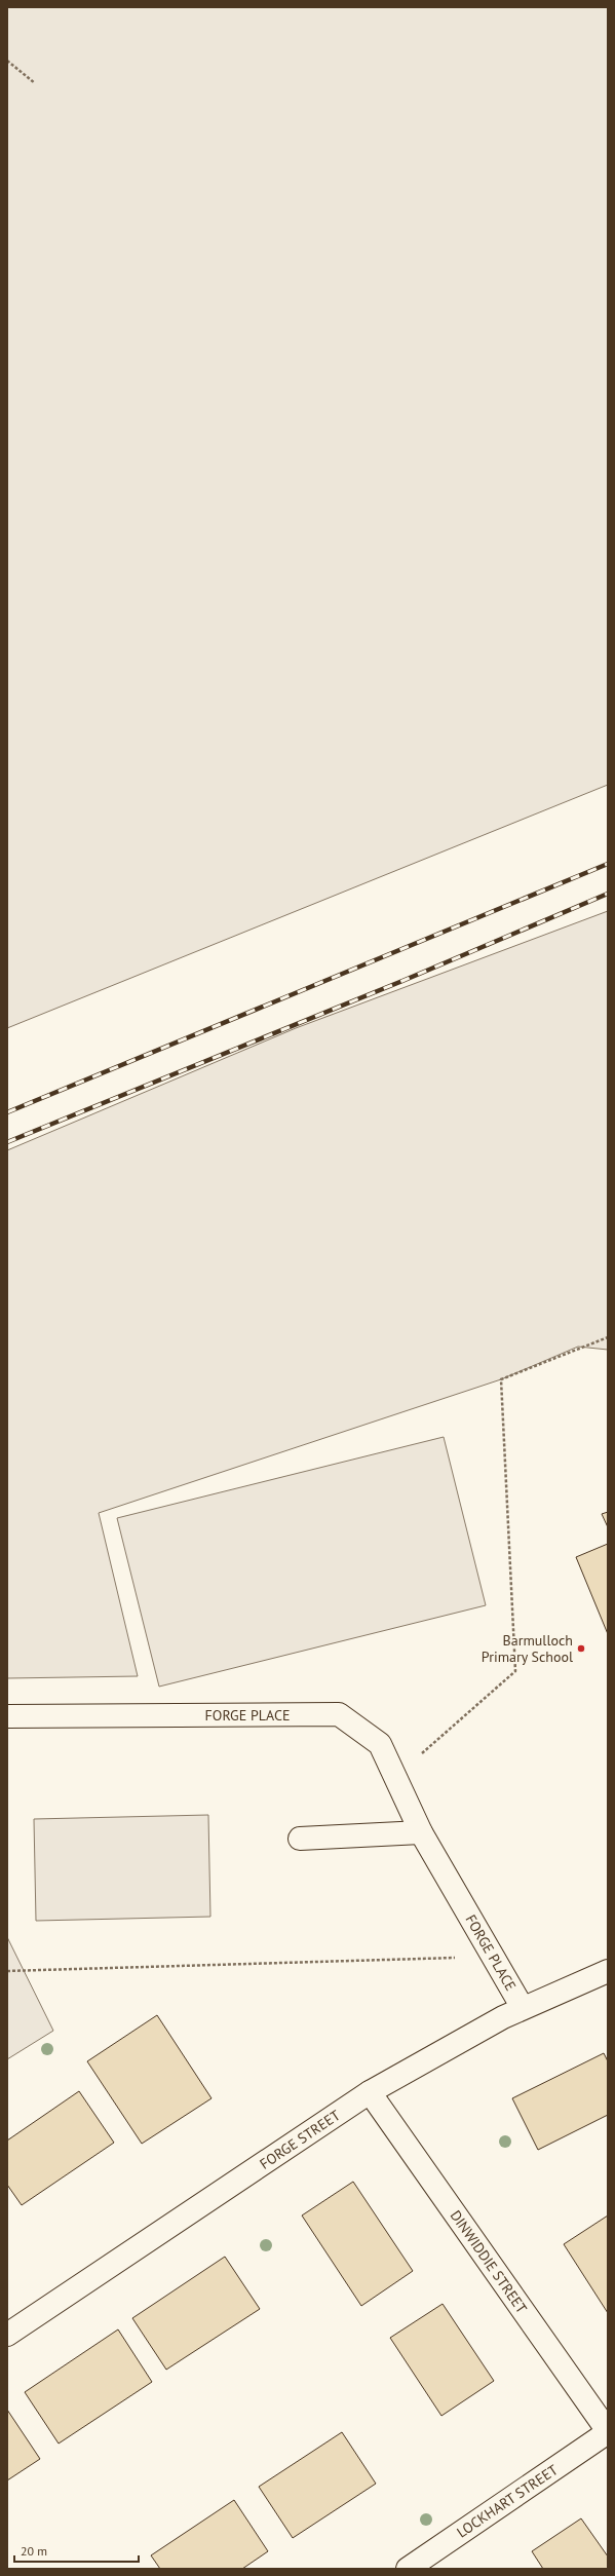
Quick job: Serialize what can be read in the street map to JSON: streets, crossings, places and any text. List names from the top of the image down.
{
  "streets": {
    "street": [
      "FORGE PLACE",
      "FORGE STREET",
      "DINWIDDIE STREET",
      "LOCKHART STREET"
    ]
  },
  "crossings": [
    ["FORGE PLACE", "FORGE STREET"],
    ["FORGE STREET", "DINWIDDIE STREET"],
    ["DINWIDDIE STREET", "LOCKHART STREET"]
  ],
  "places": ["Barmulloch Primary School"],
  "scale_bar": "20 m"
}
